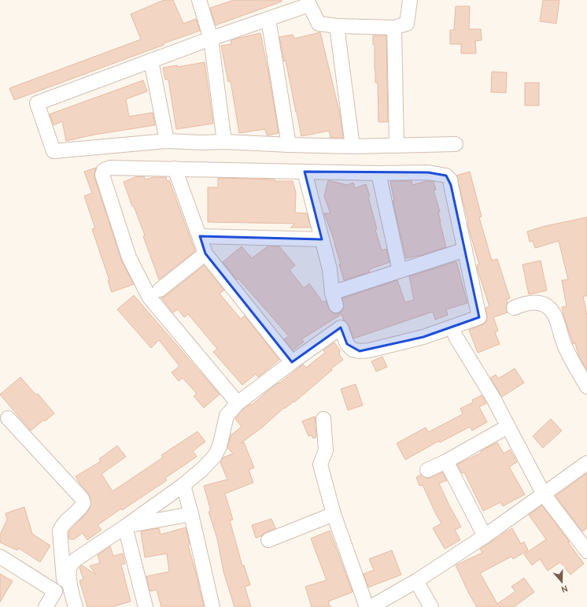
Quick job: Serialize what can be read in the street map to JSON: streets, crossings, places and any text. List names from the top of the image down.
{
  "north": "bottom"
}
